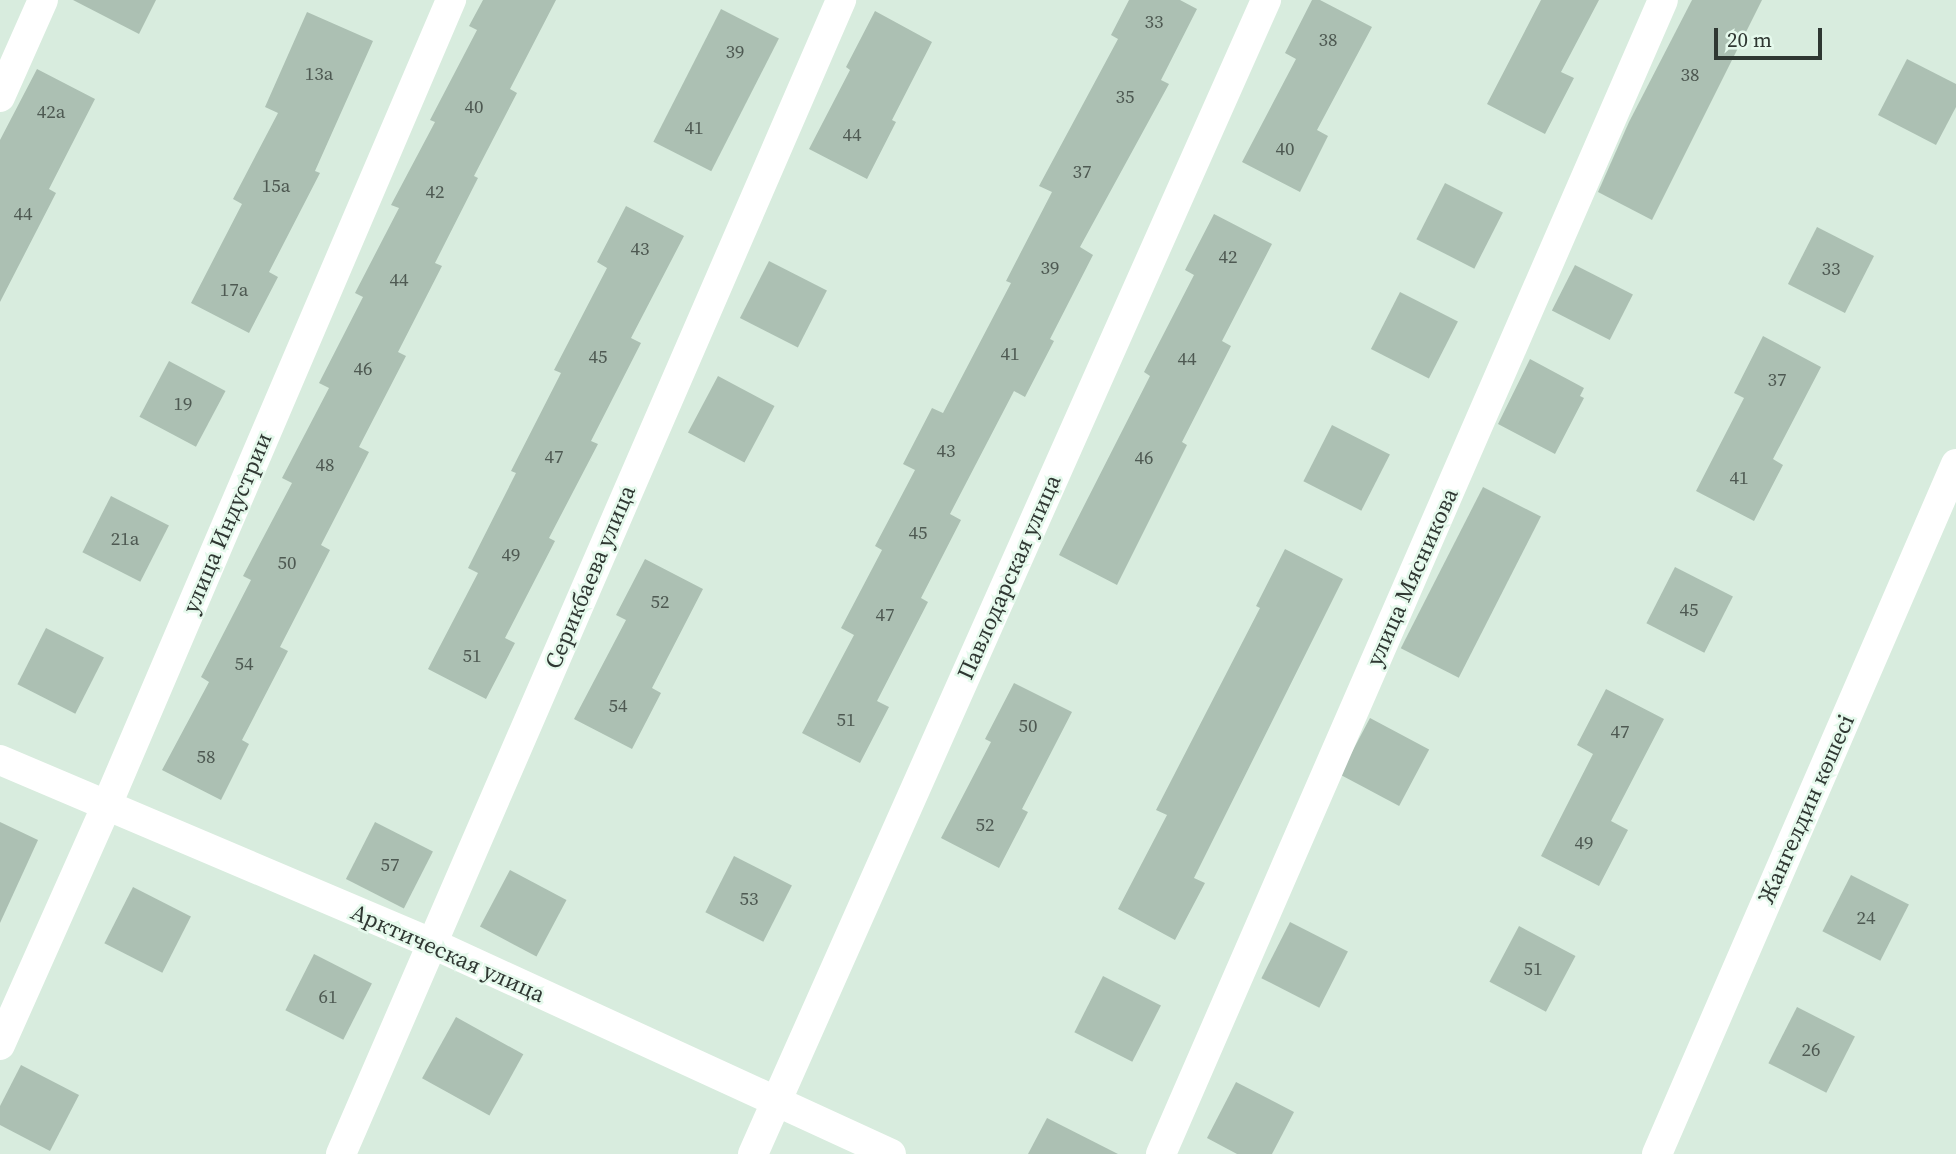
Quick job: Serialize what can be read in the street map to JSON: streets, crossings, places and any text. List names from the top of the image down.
{
  "streets": {
    "street": [
      "улица Индустрии",
      "Серикбаева улица",
      "Павлодарская улица",
      "улица Мясникова",
      "Жангелдин көшесі",
      "Арктическая улица"
    ]
  },
  "crossings": [
    ["улица Индустрии", "Арктическая улица"],
    ["Серикбаева улица", "Арктическая улица"],
    ["Павлодарская улица", "Арктическая улица"]
  ],
  "house_numbers": [
    "33",
    "38",
    "39",
    "13а",
    "38",
    "35",
    "40",
    "42а",
    "41",
    "44",
    "40",
    "37",
    "15а",
    "42",
    "44",
    "43",
    "42",
    "39",
    "33",
    "44",
    "17а",
    "41",
    "45",
    "44",
    "46",
    "37",
    "19",
    "43",
    "47",
    "46",
    "48",
    "41",
    "45",
    "21а",
    "49",
    "50",
    "52",
    "45",
    "47",
    "51",
    "54",
    "54",
    "51",
    "50",
    "47",
    "58",
    "52",
    "49",
    "57",
    "53",
    "24",
    "51",
    "61",
    "26"
  ],
  "scale_bar": "20 m"
}
